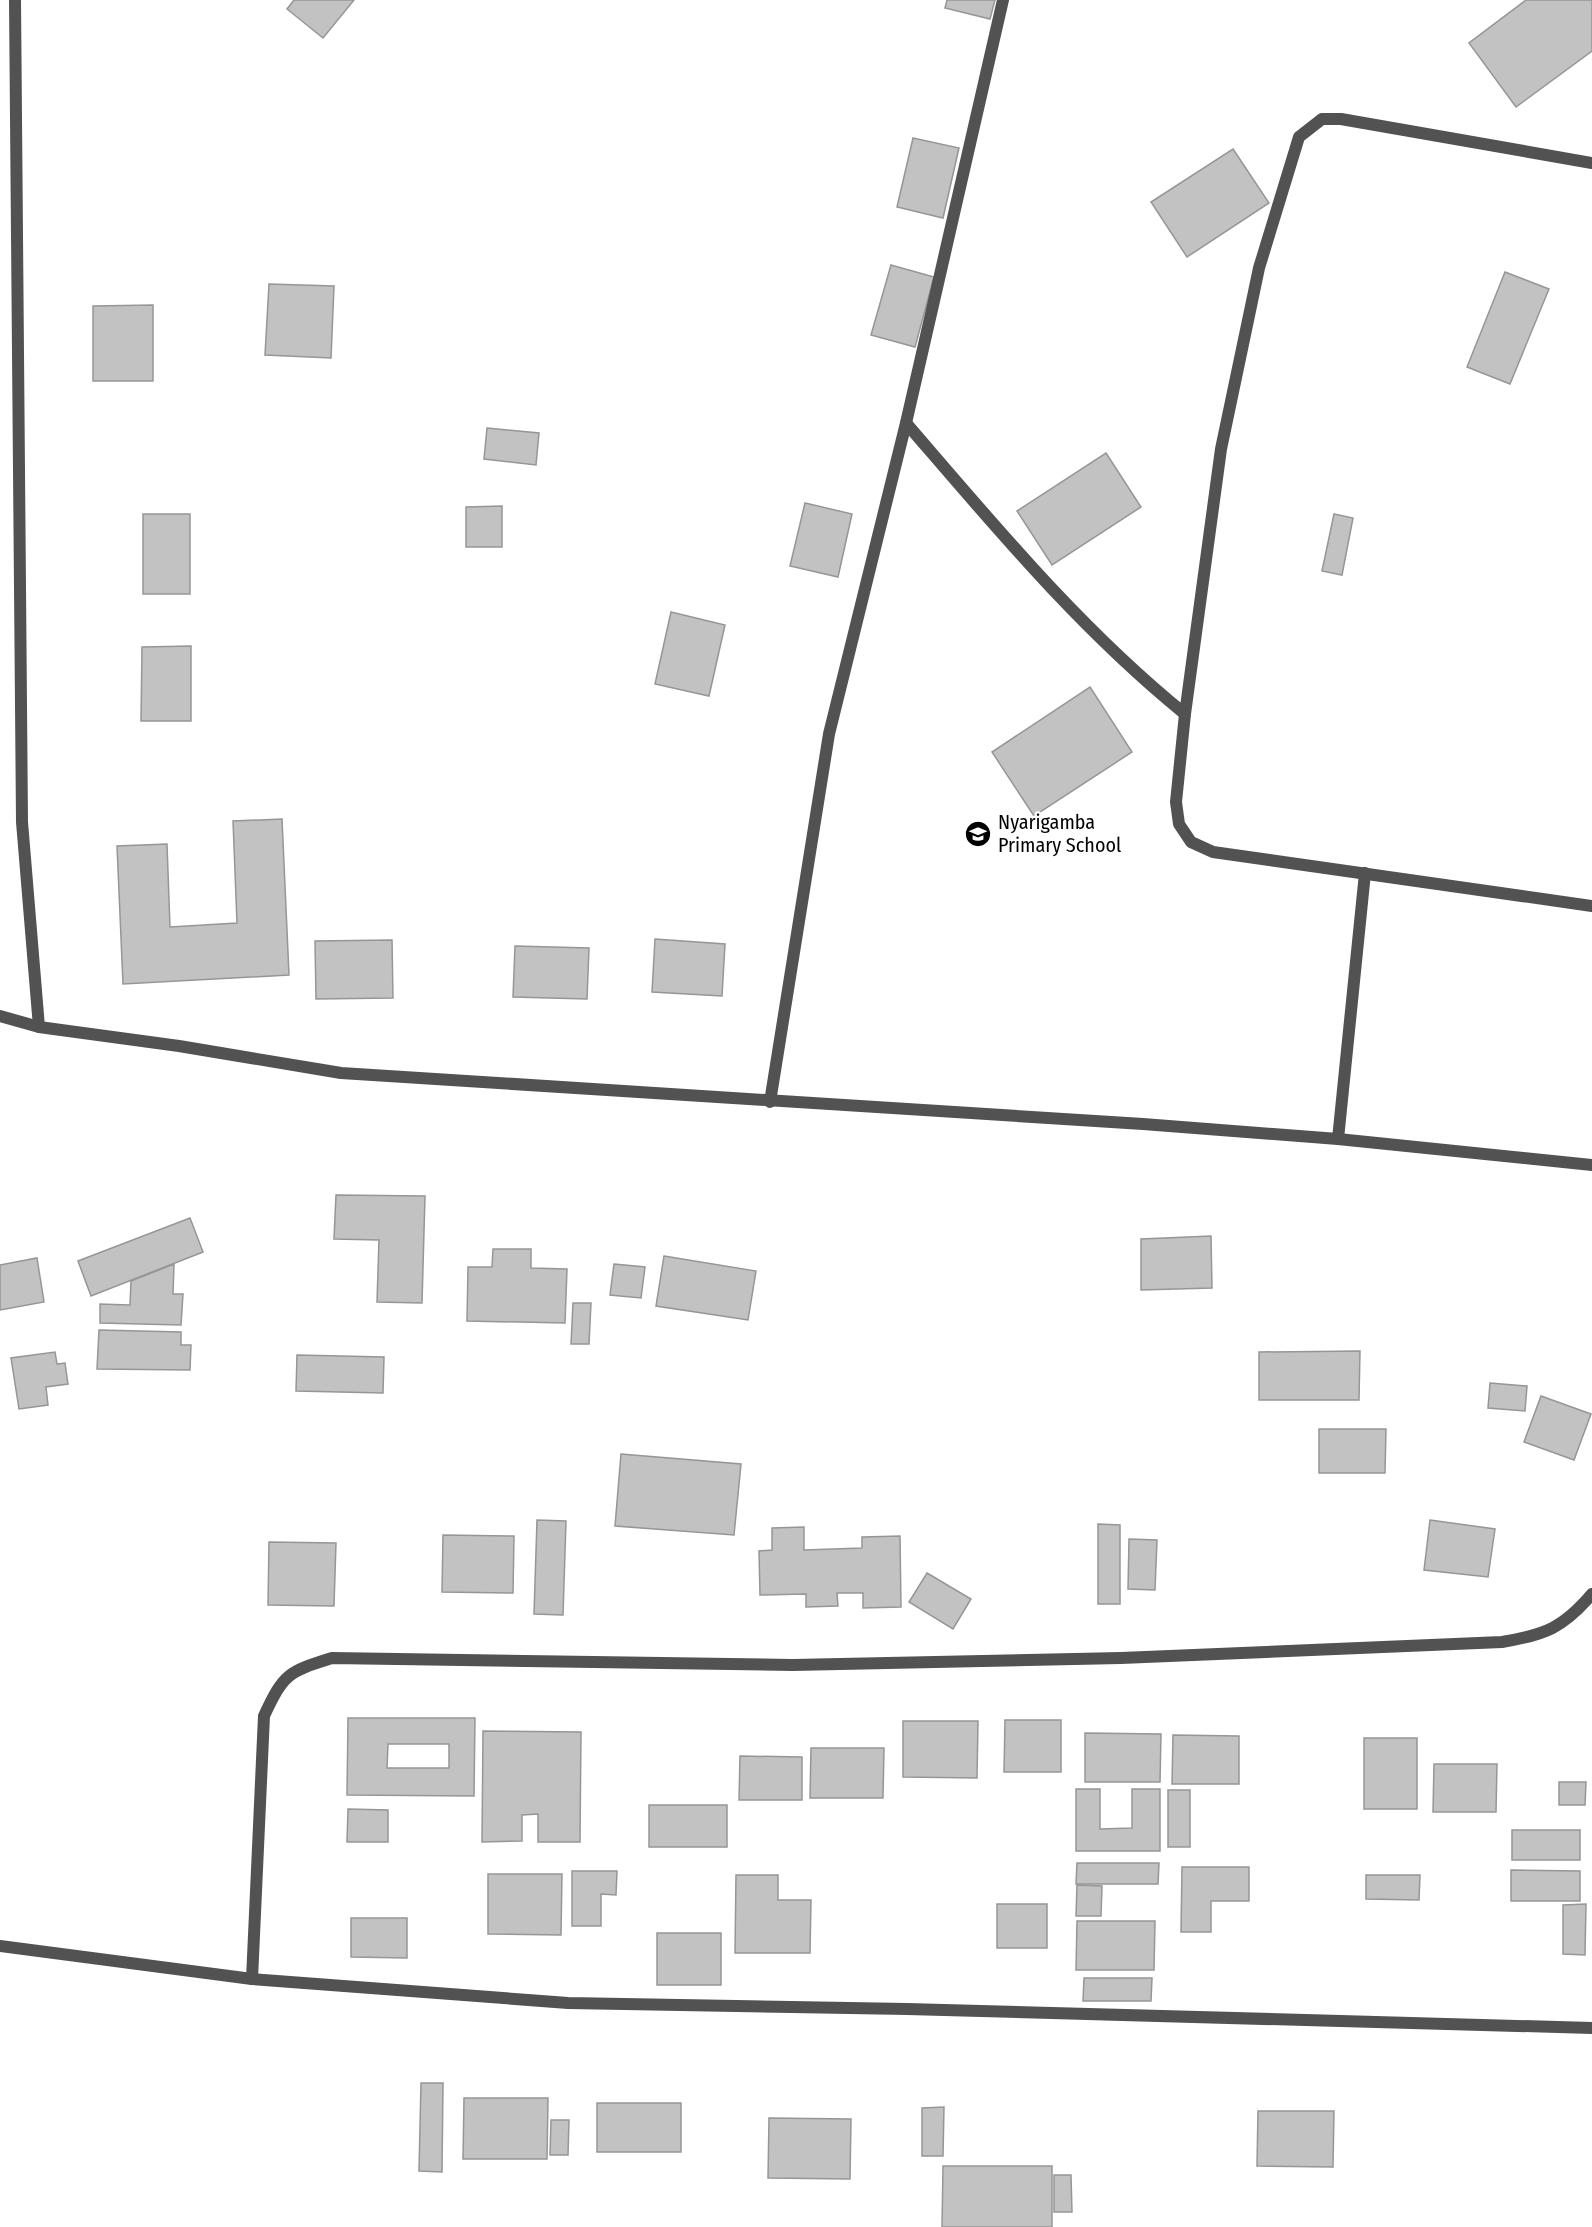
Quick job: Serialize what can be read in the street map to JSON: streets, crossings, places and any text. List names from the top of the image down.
{
  "places": {
    "school or university": ["Nyarigamba Primary School"]
  }
}
